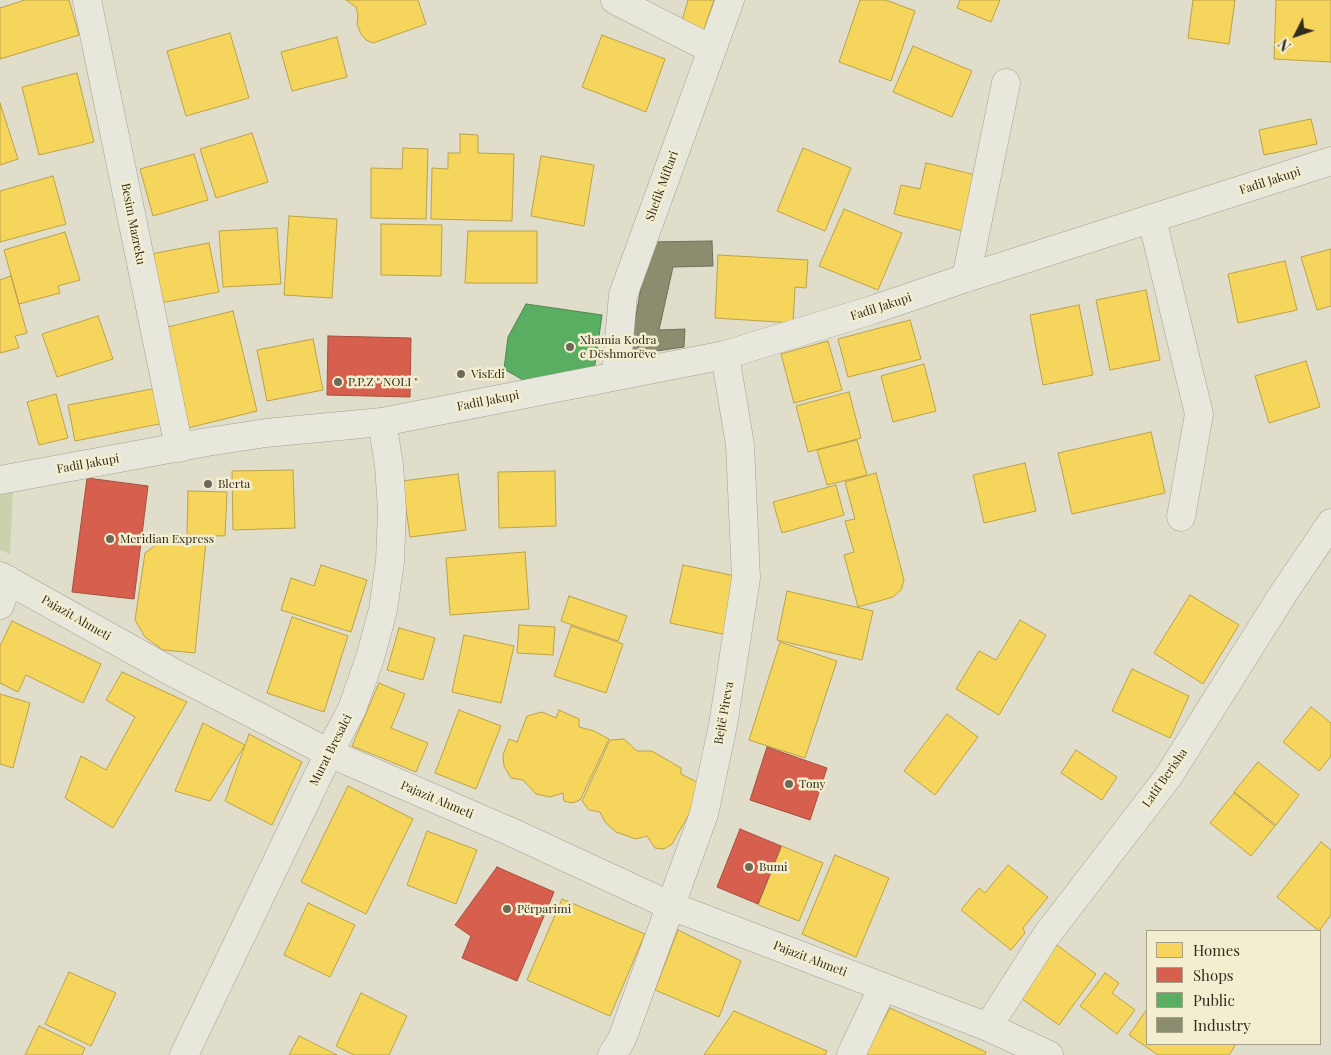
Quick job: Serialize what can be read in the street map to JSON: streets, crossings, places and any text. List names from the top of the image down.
{
  "streets": {
    "street": [
      "Fadil Jakupi",
      "Shefik Miftari",
      "Besim Mazreku",
      "Pajazit Ahmeti",
      "Bejtë Pireva",
      "Murat Bresalci",
      "Latif Berisha"
    ]
  },
  "crossings": [
    ["Fadil Jakupi", "Shefik Miftari"],
    ["Fadil Jakupi", "Besim Mazreku"],
    ["Fadil Jakupi", "Bejtë Pireva"],
    ["Fadil Jakupi", "Murat Bresalci"],
    ["Pajazit Ahmeti", "Bejtë Pireva"],
    ["Pajazit Ahmeti", "Murat Bresalci"],
    ["Pajazit Ahmeti", "Latif Berisha"]
  ],
  "places": [
    "Xhamia Kodra e Dëshmorëve",
    "VisEdi",
    "P.P.Z \" NOLI \"",
    "Blerta",
    "Meridian Express",
    "Tony",
    "Bumi",
    "Përparimi"
  ],
  "legend": [
    "Homes",
    "Shops",
    "Public",
    "Industry"
  ],
  "north": "bottom left"
}
